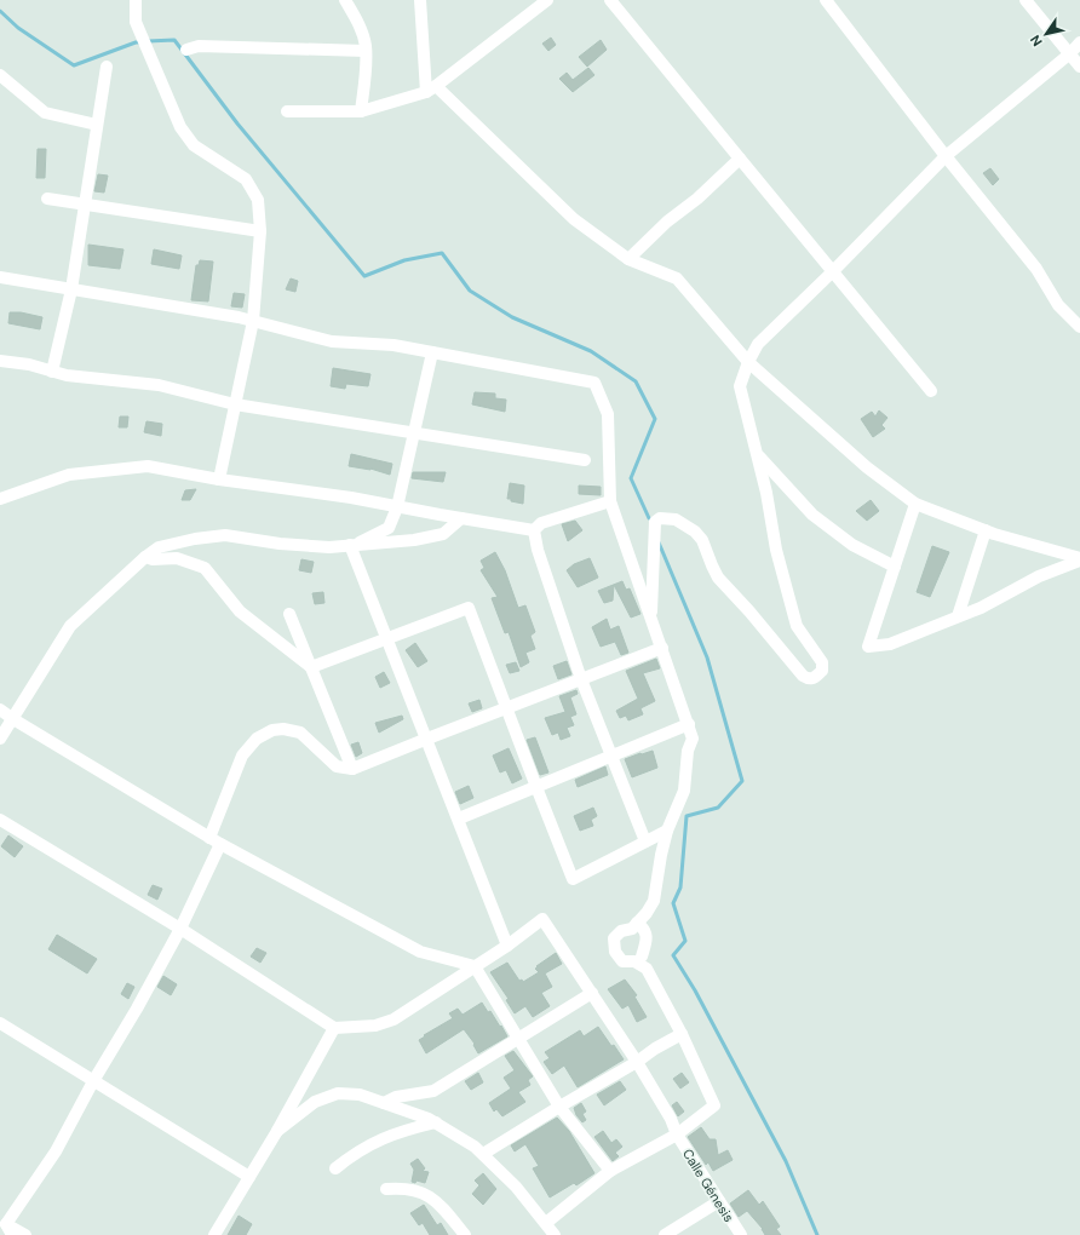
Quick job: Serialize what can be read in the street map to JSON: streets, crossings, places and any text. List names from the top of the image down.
{
  "streets": {
    "street": ["Calle Génesis"]
  },
  "north": "bottom left"
}
